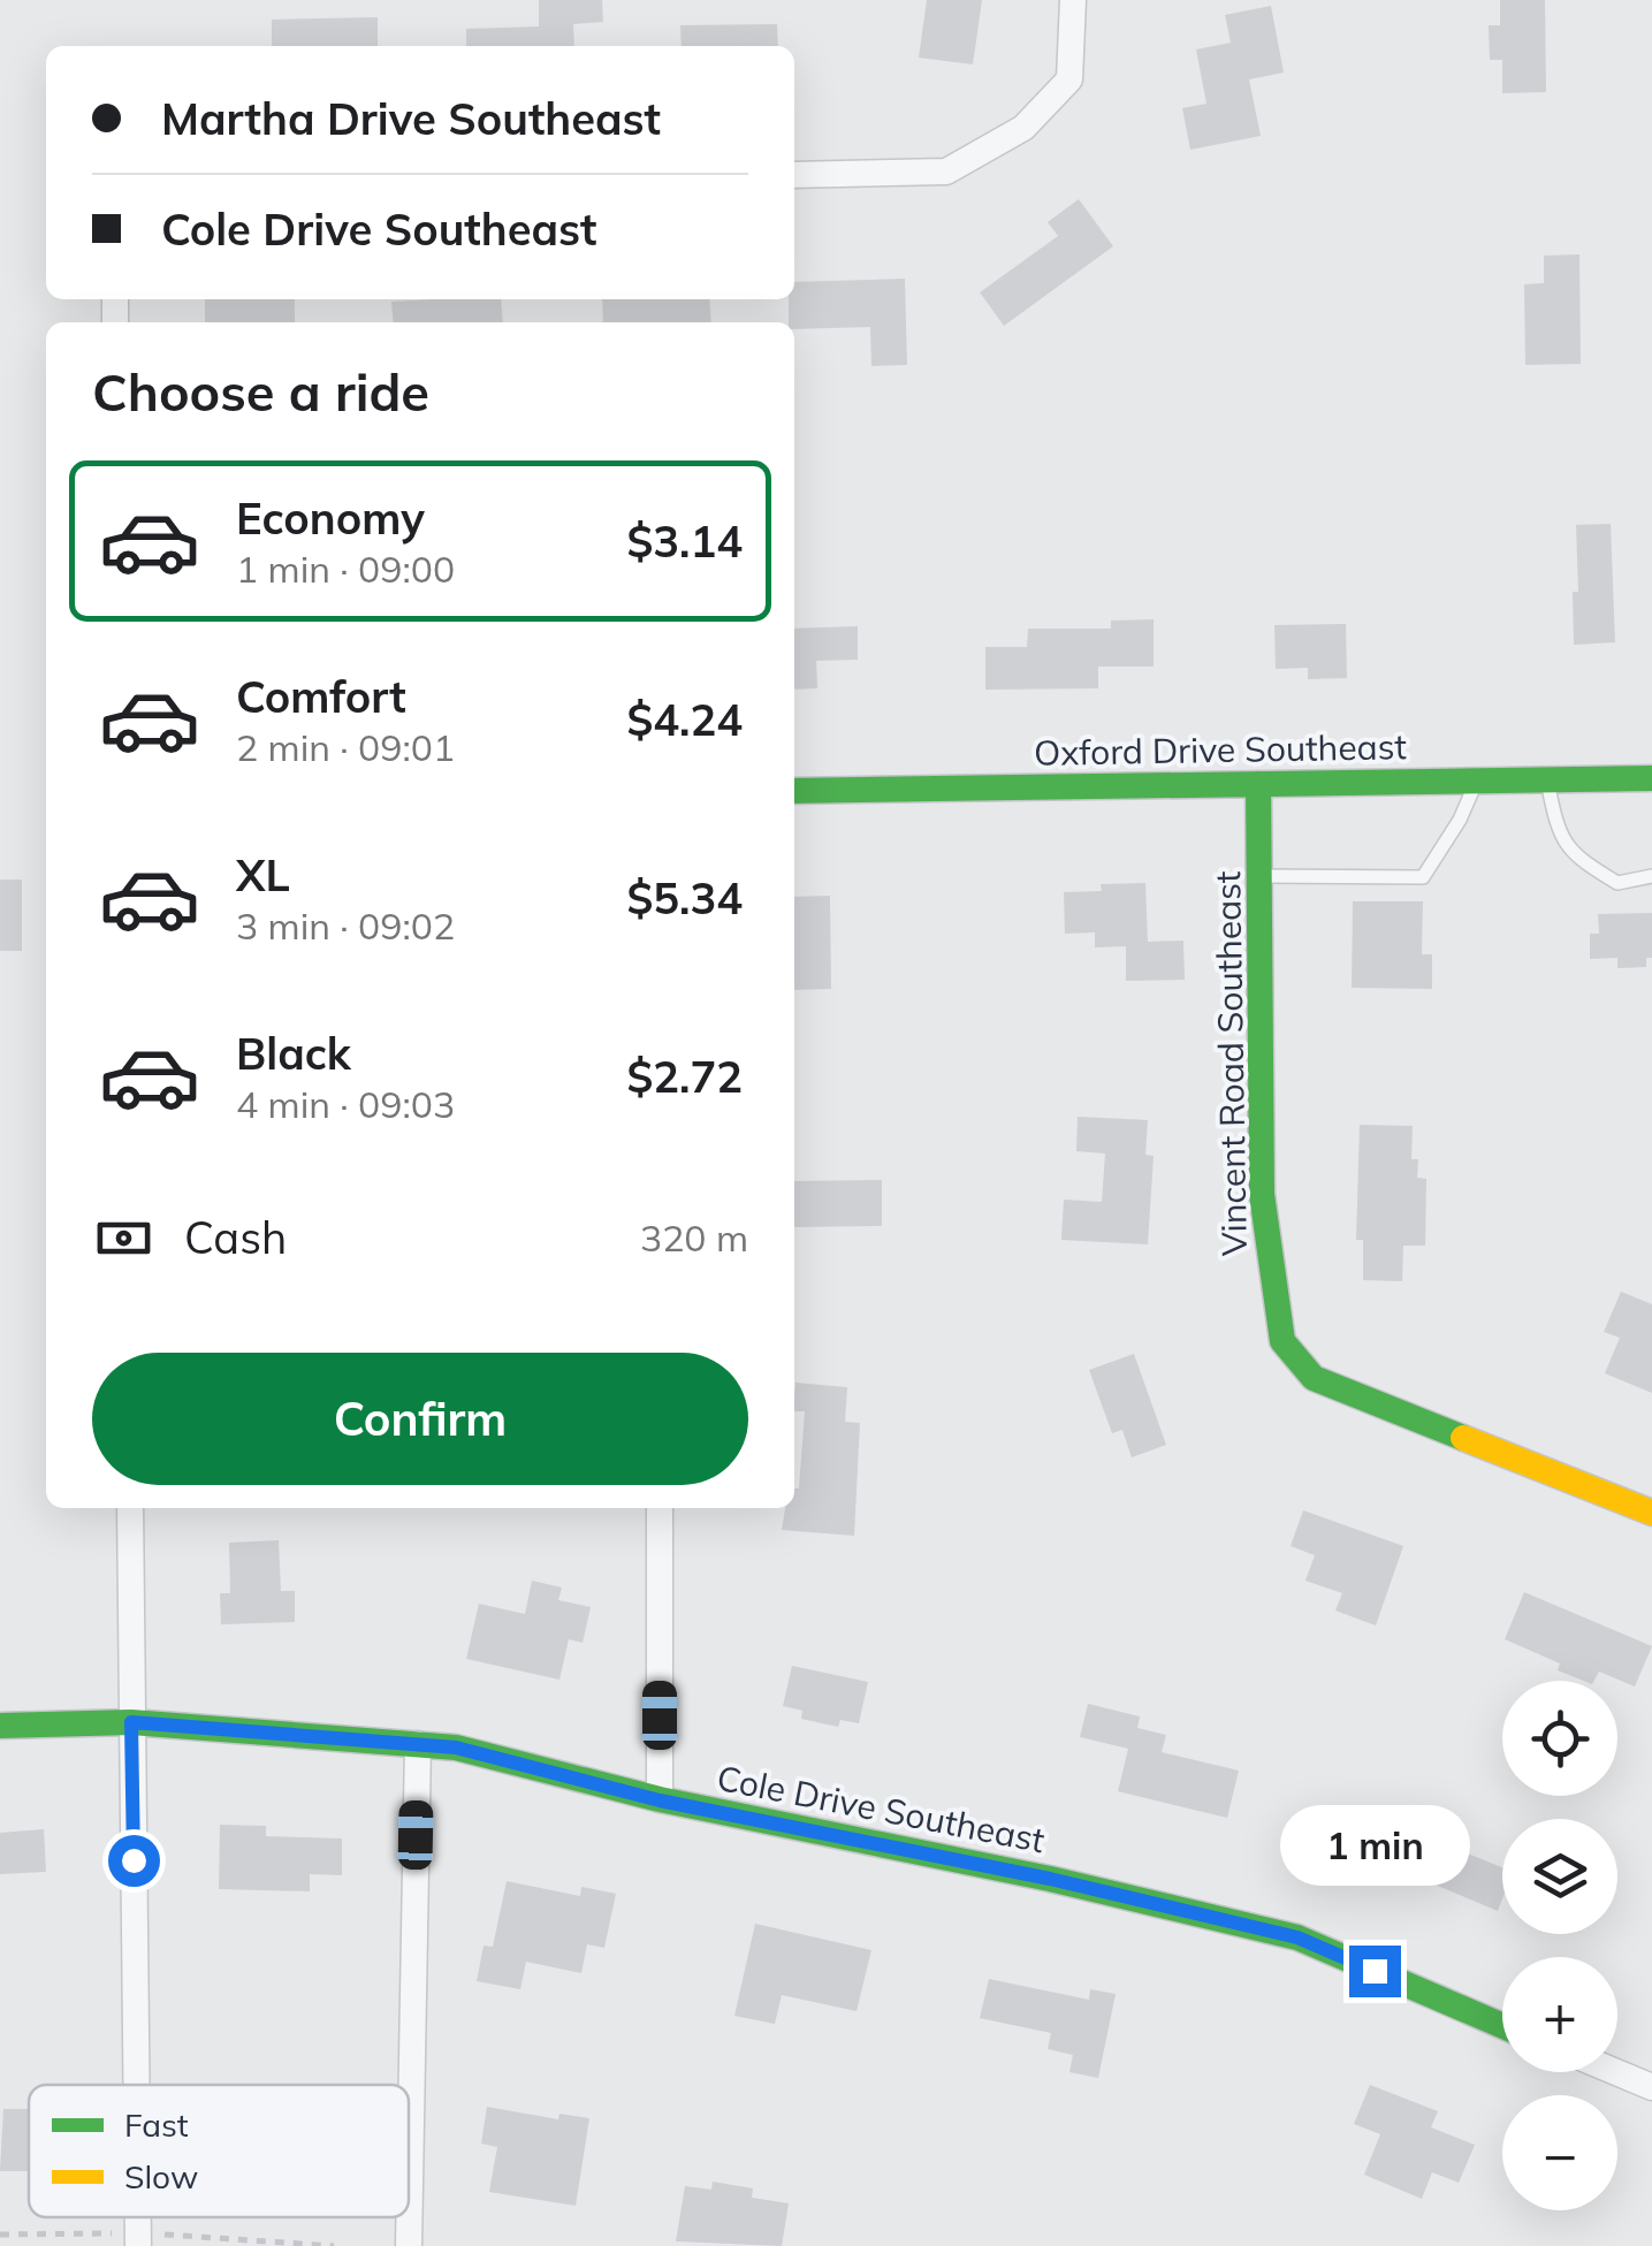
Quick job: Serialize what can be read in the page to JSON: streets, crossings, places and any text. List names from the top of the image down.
{
  "streets": {
    "street": ["Oxford Drive Southeast", "Vincent Road Southeast", "Cole Drive Southeast"]
  },
  "crossings": [
    ["Oxford Drive Southeast", "Vincent Road Southeast"]
  ],
  "legend": ["Fast", "Slow"],
  "page": {
    "banner": ["Martha Drive Southeast", "Cole Drive Southeast"],
    "heading": "Choose a ride",
    "list": [
      {
        "name": "Economy",
        "note": "1 min · 09:00",
        "value": "$3.14"
      },
      {
        "name": "Comfort",
        "note": "2 min · 09:01",
        "value": "$4.24"
      },
      {
        "name": "XL",
        "note": "3 min · 09:02",
        "value": "$5.34"
      },
      {
        "name": "Black",
        "note": "4 min · 09:03",
        "value": "$2.72"
      }
    ],
    "pay": ["Cash", "320 m"],
    "buttons": "Confirm",
    "map_buttons": ["+", "−"],
    "bubble": "1 min"
  }
}
